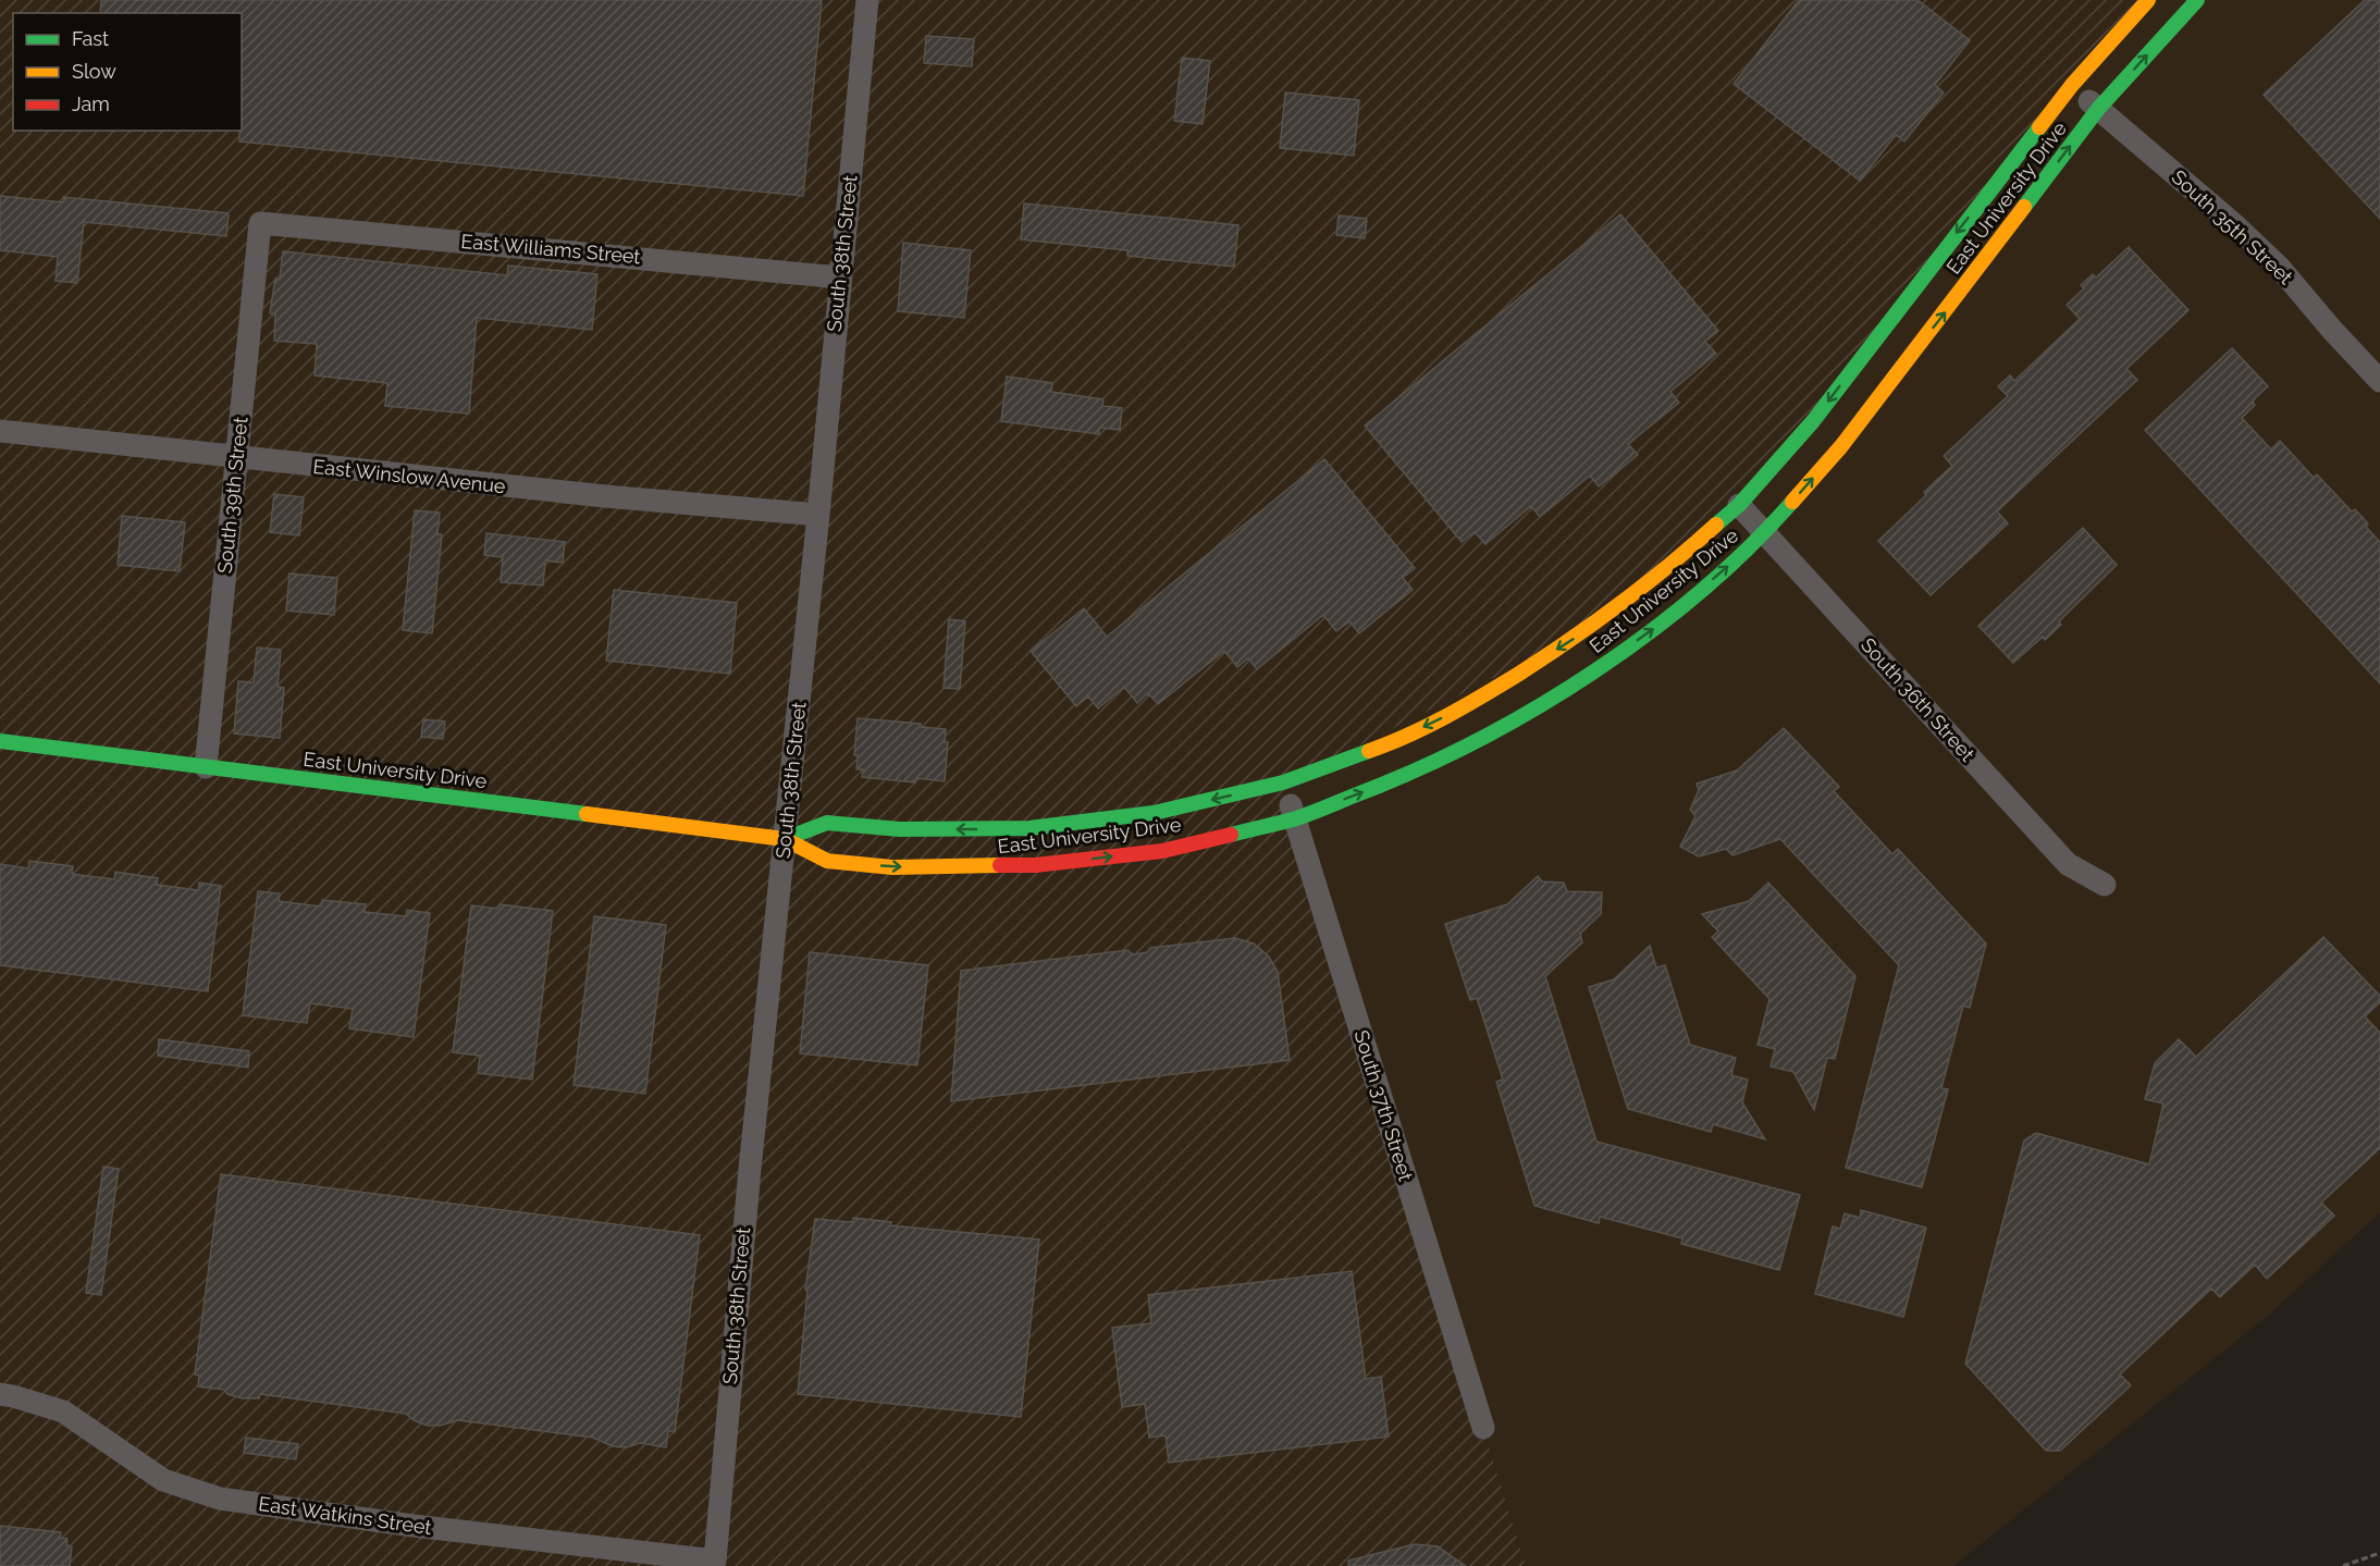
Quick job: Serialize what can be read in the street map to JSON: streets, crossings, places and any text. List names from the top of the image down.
{
  "streets": {
    "main road": ["East University Drive"],
    "street": [
      "South 35th Street",
      "East Williams Street",
      "South 38th Street",
      "East Winslow Avenue",
      "South 39th Street",
      "South 36th Street",
      "South 37th Street",
      "East Watkins Street"
    ]
  },
  "crossings": [
    ["East University Drive", "South 35th Street"],
    ["East University Drive", "South 38th Street"],
    ["East University Drive", "South 39th Street"],
    ["East University Drive", "South 36th Street"],
    ["East University Drive", "South 37th Street"],
    ["East Williams Street", "South 38th Street"],
    ["East Williams Street", "South 39th Street"],
    ["South 38th Street", "East Winslow Avenue"],
    ["South 38th Street", "East Watkins Street"],
    ["East Winslow Avenue", "South 39th Street"]
  ],
  "legend": ["Fast", "Slow", "Jam"]
}
